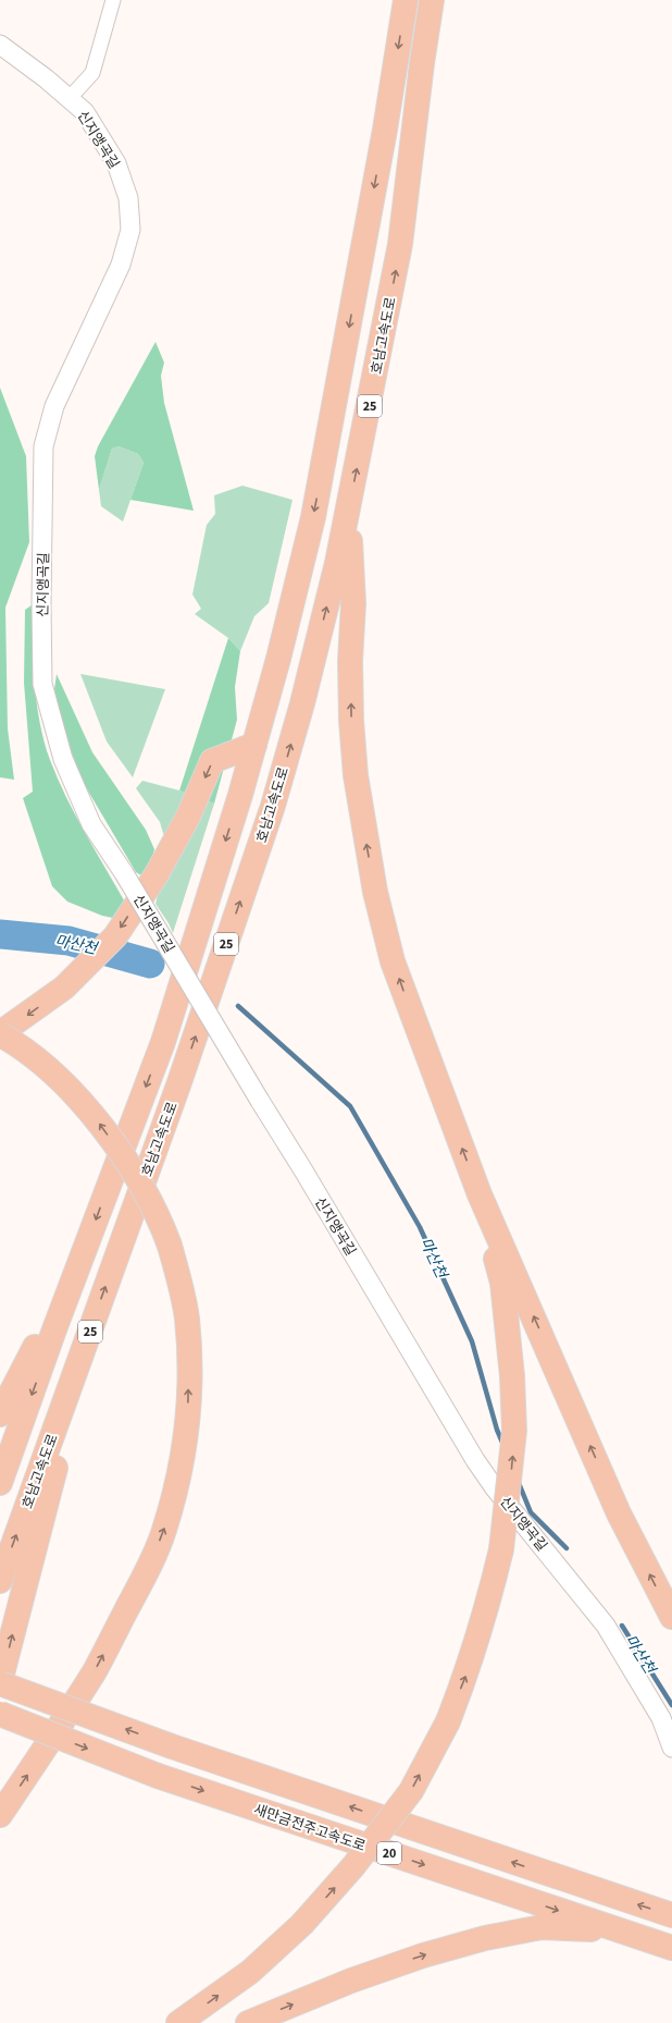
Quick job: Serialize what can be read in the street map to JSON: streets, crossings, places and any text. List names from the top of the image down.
{
  "streets": {
    "highway": [
      "호남고속도로",
      "25",
      "새만금전주고속도로",
      "20"
    ],
    "street": ["신지앵곡길"]
  },
  "water": ["마산천"]
}
